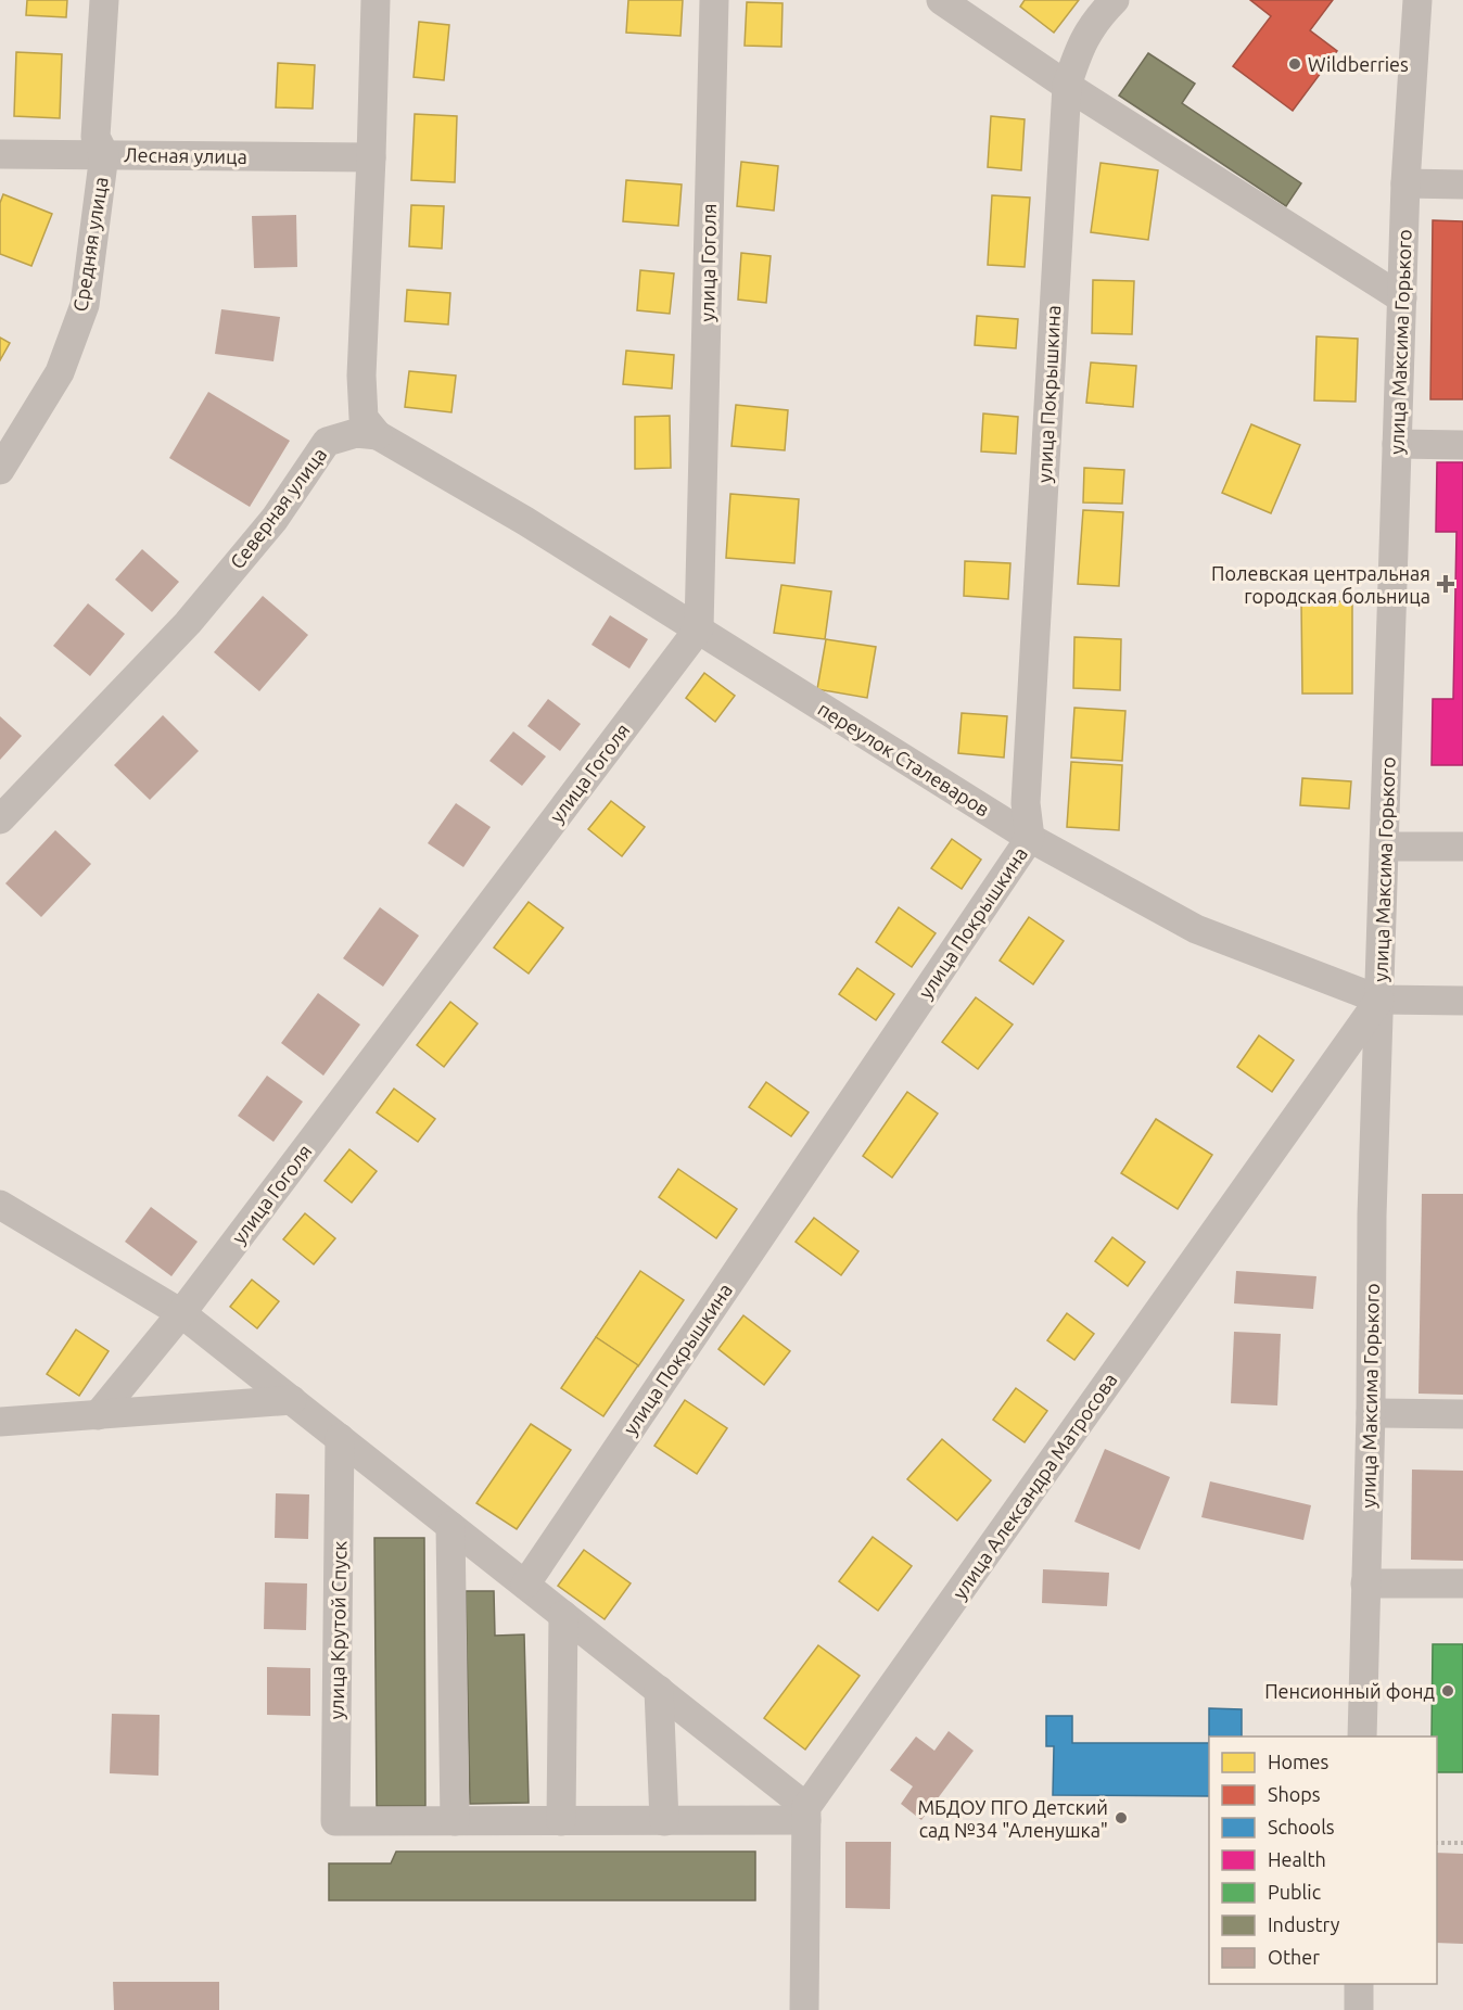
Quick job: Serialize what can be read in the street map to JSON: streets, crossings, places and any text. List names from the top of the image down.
{
  "streets": {
    "street": [
      "Лесная улица",
      "Средняя улица",
      "улица Гоголя",
      "улица Максима Горького",
      "улица Покрышкина",
      "Северная улица",
      "переулок Сталеваров",
      "улица Александра Матросова",
      "улица Крутой Спуск"
    ]
  },
  "crossings": [
    ["Лесная улица", "Средняя улица"],
    ["улица Гоголя", "переулок Сталеваров"],
    ["улица Максима Горького", "переулок Сталеваров"],
    ["улица Максима Горького", "улица Александра Матросова"],
    ["улица Покрышкина", "переулок Сталеваров"],
    ["Северная улица", "переулок Сталеваров"],
    ["переулок Сталеваров", "улица Александра Матросова"]
  ],
  "places": {
    "other": ["Wildberries", "Пенсионный фонд", "МБДОУ ПГО Детский сад №34 \"Аленушка\""],
    "health": ["Полевская центральная городская больница"]
  },
  "legend": [
    "Homes",
    "Shops",
    "Schools",
    "Health",
    "Public",
    "Industry",
    "Other"
  ]
}
